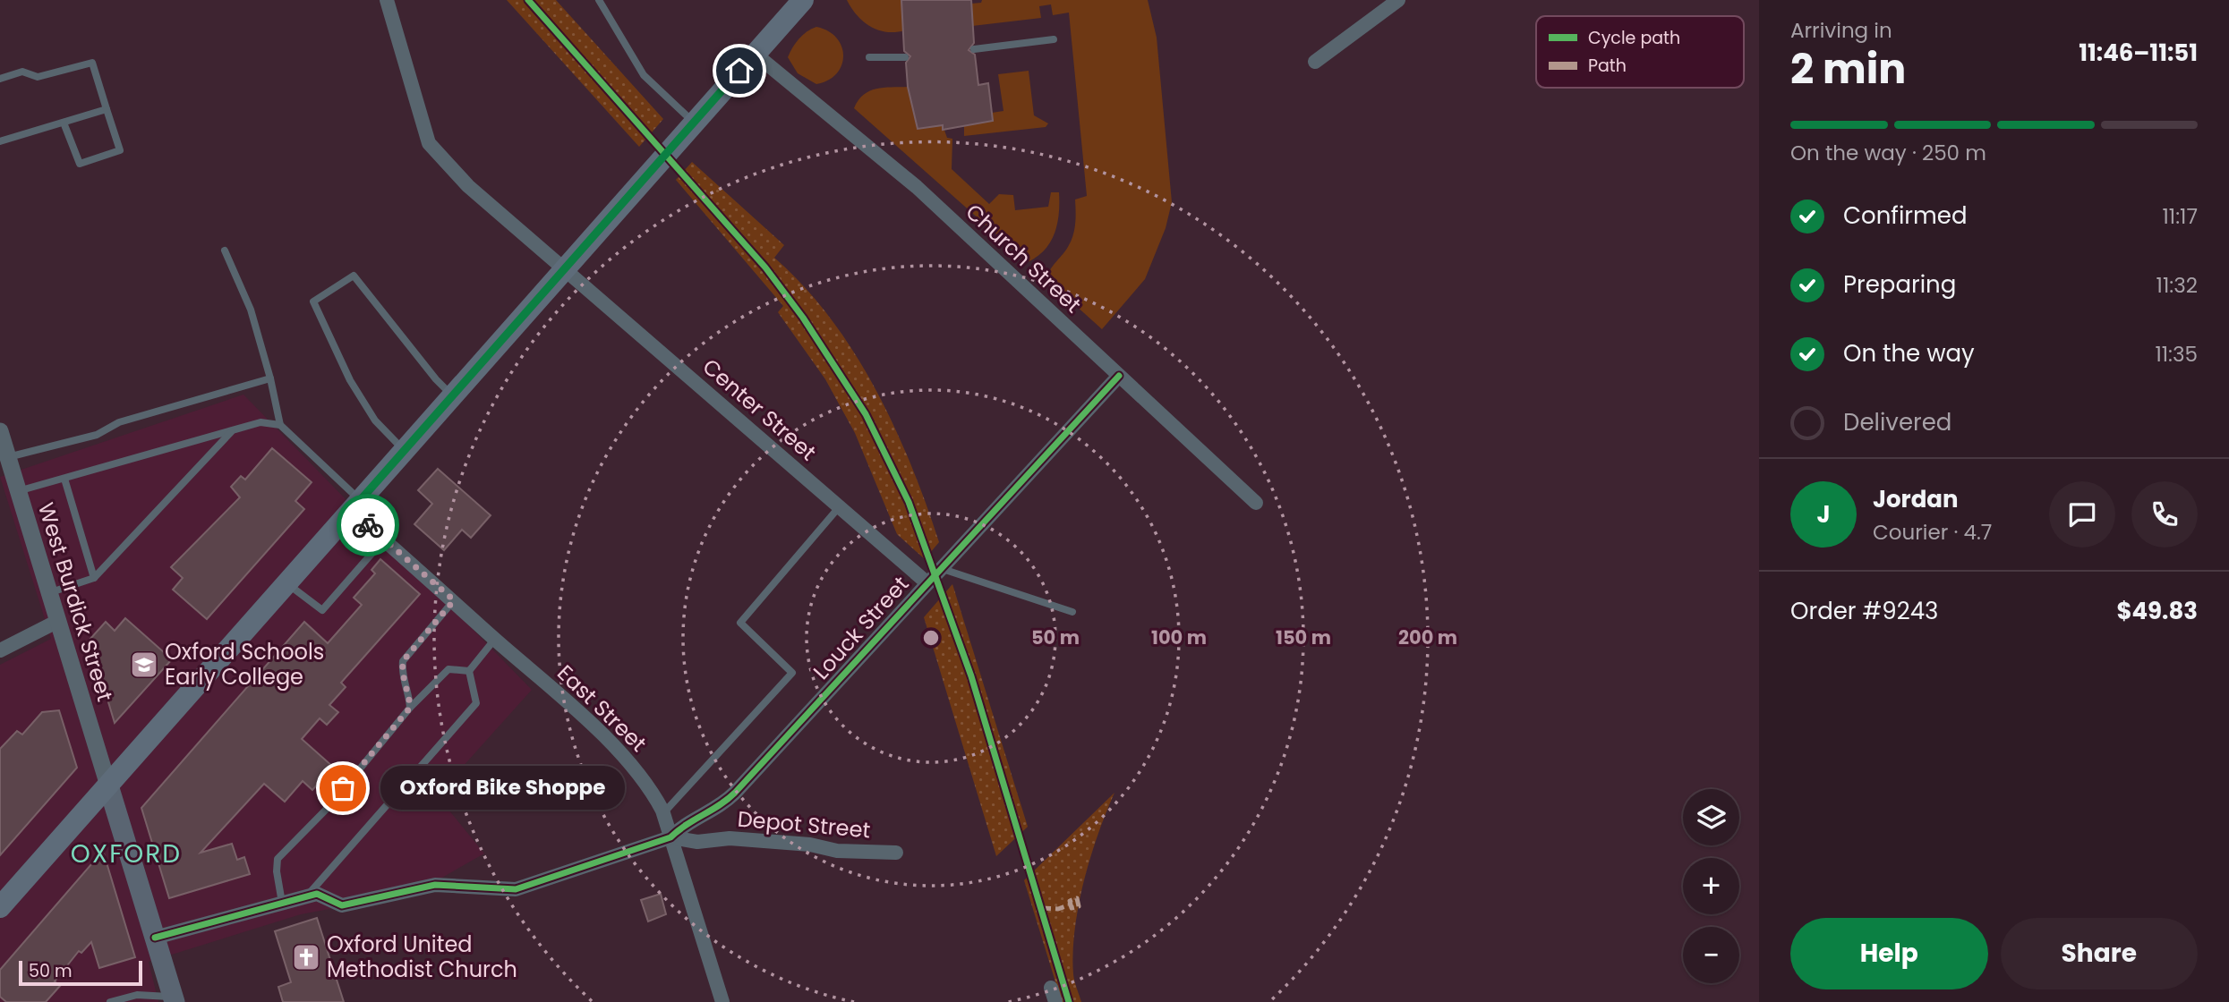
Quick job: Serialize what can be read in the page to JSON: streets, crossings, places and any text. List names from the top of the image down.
{
  "streets": {
    "street": [
      "Church Street",
      "Center Street",
      "West Burdick Street",
      "Louck Street",
      "East Street",
      "Depot Street"
    ]
  },
  "crossings": [
    ["Church Street", "Louck Street"],
    ["Center Street", "Louck Street"],
    ["Louck Street", "East Street"],
    ["Louck Street", "Depot Street"],
    ["East Street", "Depot Street"]
  ],
  "districts": ["OXFORD"],
  "places": {
    "school or university": ["Oxford Schools Early College"],
    "other": ["Oxford Bike Shoppe"],
    "church": ["Oxford United Methodist Church"]
  },
  "legend": ["Cycle path", "Path"],
  "scale_bar": "50 m",
  "page": {
    "heading": ["2 min", "Arriving in", "11:46–11:51"],
    "panel": [
      "Jordan",
      "Courier · 4.7",
      "Order #9243",
      "$49.83"
    ],
    "bar": "On the way · 250 m",
    "list": [
      ["Confirmed", "11:17"],
      ["Preparing", "11:32"],
      ["On the way", "11:35"],
      "Delivered"
    ],
    "round": "J",
    "bubble": "Oxford Bike Shoppe",
    "map_buttons": ["+", "−"],
    "buttons": ["Help", "Share"],
    "scale": "50 m"
  },
  "rings": [
    "50 m",
    "100 m",
    "150 m",
    "200 m"
  ]
}
